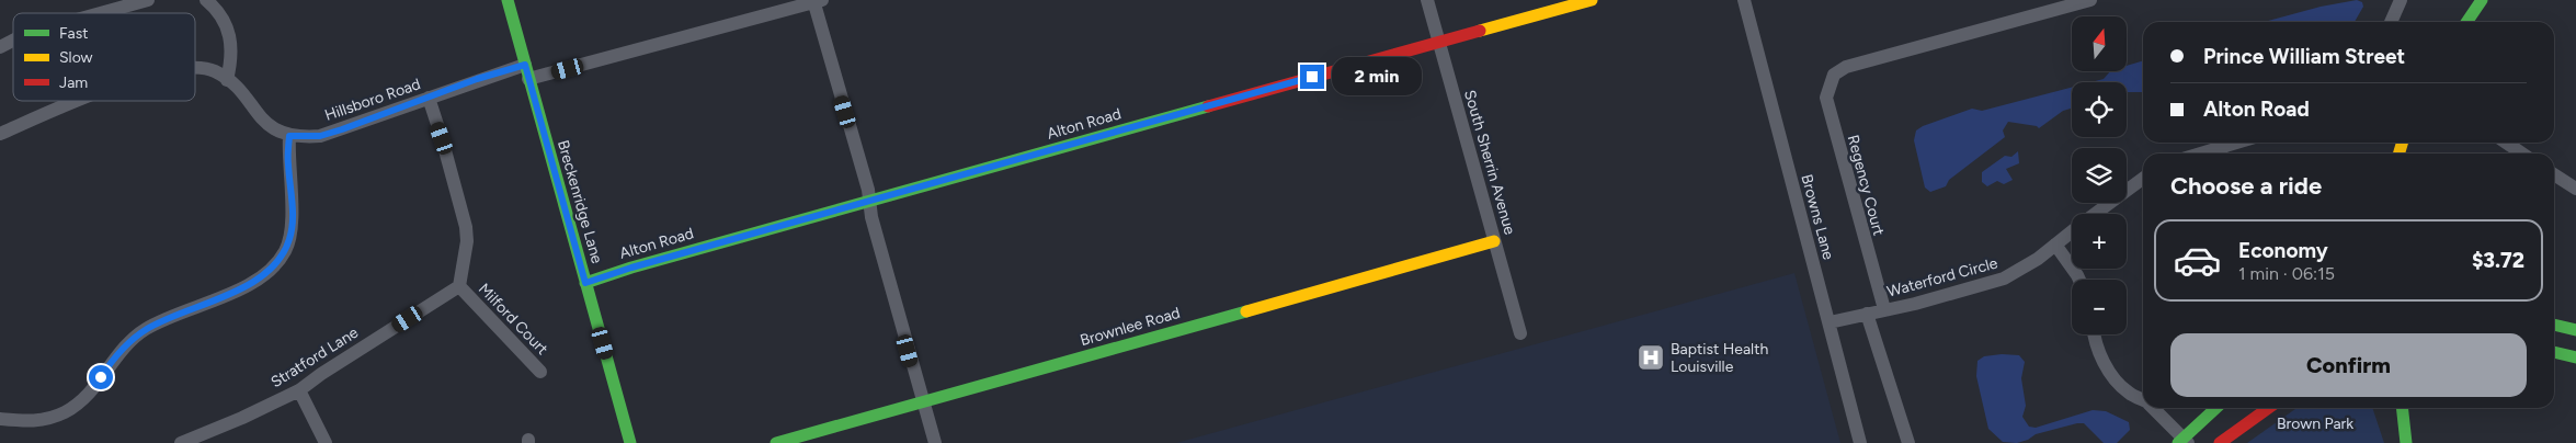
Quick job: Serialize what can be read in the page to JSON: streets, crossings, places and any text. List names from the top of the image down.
{
  "streets": {
    "street": [
      "Hillsboro Road",
      "Alton Road",
      "South Sherrin Avenue",
      "Regency Court",
      "Breckenridge Lane",
      "Browns Lane",
      "Waterford Circle",
      "Milford Court",
      "Brownlee Road",
      "Stratford Lane"
    ]
  },
  "crossings": [
    ["Hillsboro Road", "Breckenridge Lane"],
    ["Hillsboro Road", "Milford Court"],
    ["Alton Road", "South Sherrin Avenue"],
    ["Alton Road", "Breckenridge Lane"],
    ["South Sherrin Avenue", "Brownlee Road"],
    ["Regency Court", "Waterford Circle"],
    ["Browns Lane", "Waterford Circle"],
    ["Milford Court", "Stratford Lane"]
  ],
  "parks": ["Brown Park"],
  "places": {
    "hospital": ["Baptist Health Louisville"]
  },
  "legend": ["Fast", "Slow", "Jam"],
  "north": "top",
  "page": {
    "map_buttons": ["+", "−"],
    "banner": ["Prince William Street", "Alton Road"],
    "bubble": "2 min",
    "heading": "Choose a ride",
    "list": [
      {
        "name": "Economy",
        "note": "1 min · 06:15",
        "value": "$3.72"
      }
    ],
    "buttons": "Confirm"
  }
}
